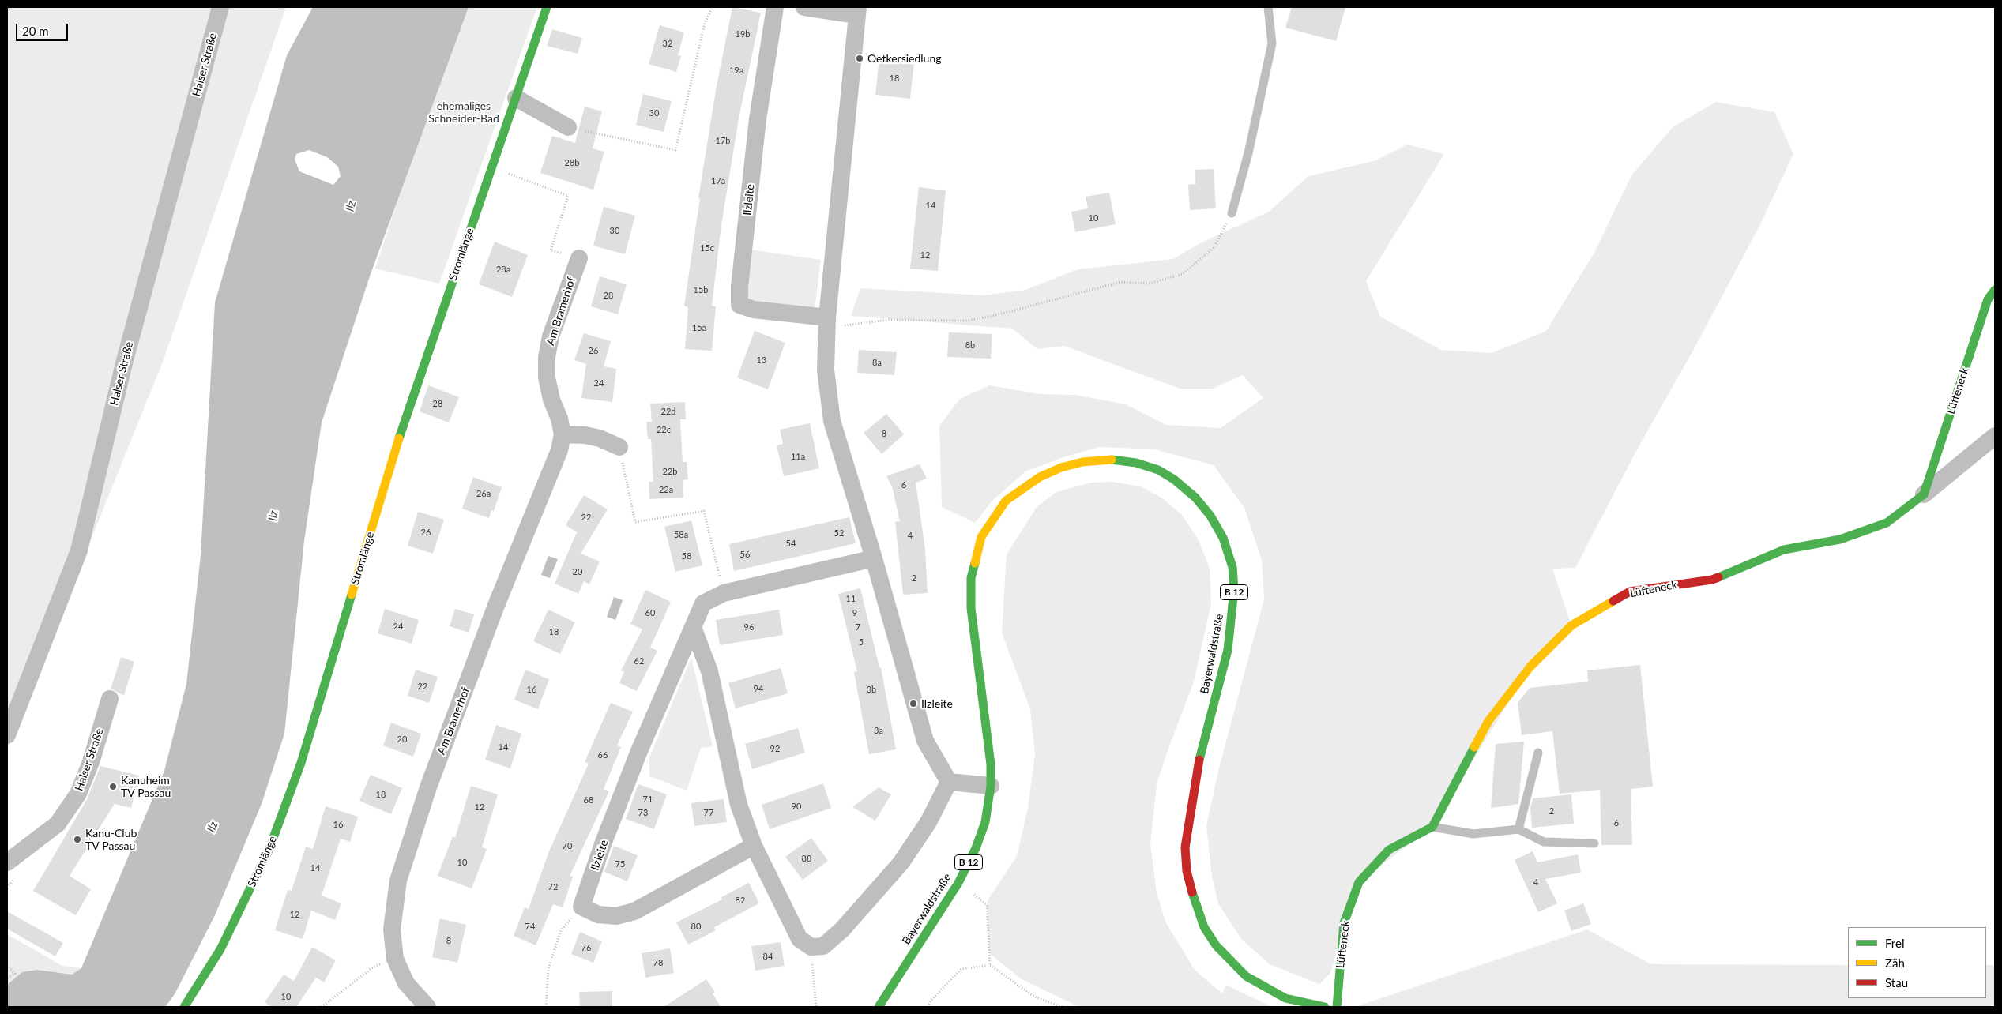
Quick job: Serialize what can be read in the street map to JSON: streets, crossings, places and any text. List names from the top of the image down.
{
  "streets": {
    "street": [
      "Halser Straße",
      "Ilzleite",
      "Stromlänge",
      "Am Bramerhof",
      "Lüfteneck",
      "B 12",
      "Bayerwaldstraße"
    ]
  },
  "water": ["Ilz"],
  "parks": ["ehemaliges Schneider-Bad"],
  "places": [
    "Oetkersiedlung",
    "Ilzleite",
    "Kanuheim TV Passau",
    "Kanu-Club TV Passau"
  ],
  "house_numbers": [
    "19b",
    "32",
    "19a",
    "18",
    "30",
    "17b",
    "28b",
    "17a",
    "14",
    "10",
    "30",
    "15c",
    "12",
    "28a",
    "15b",
    "28",
    "15a",
    "8b",
    "26",
    "13",
    "8a",
    "24",
    "28",
    "22d",
    "22c",
    "8",
    "11a",
    "22b",
    "6",
    "22a",
    "26a",
    "22",
    "26",
    "52",
    "58a",
    "4",
    "54",
    "56",
    "58",
    "20",
    "2",
    "11",
    "60",
    "9",
    "24",
    "96",
    "7",
    "18",
    "5",
    "62",
    "22",
    "94",
    "16",
    "3b",
    "3a",
    "20",
    "14",
    "92",
    "66",
    "18",
    "71",
    "68",
    "90",
    "12",
    "2",
    "73",
    "77",
    "6",
    "16",
    "70",
    "88",
    "10",
    "75",
    "14",
    "4",
    "72",
    "82",
    "12",
    "74",
    "80",
    "8",
    "76",
    "84",
    "78",
    "10"
  ],
  "legend": ["Frei", "Zäh", "Stau"],
  "scale_bar": "20 m"
}
